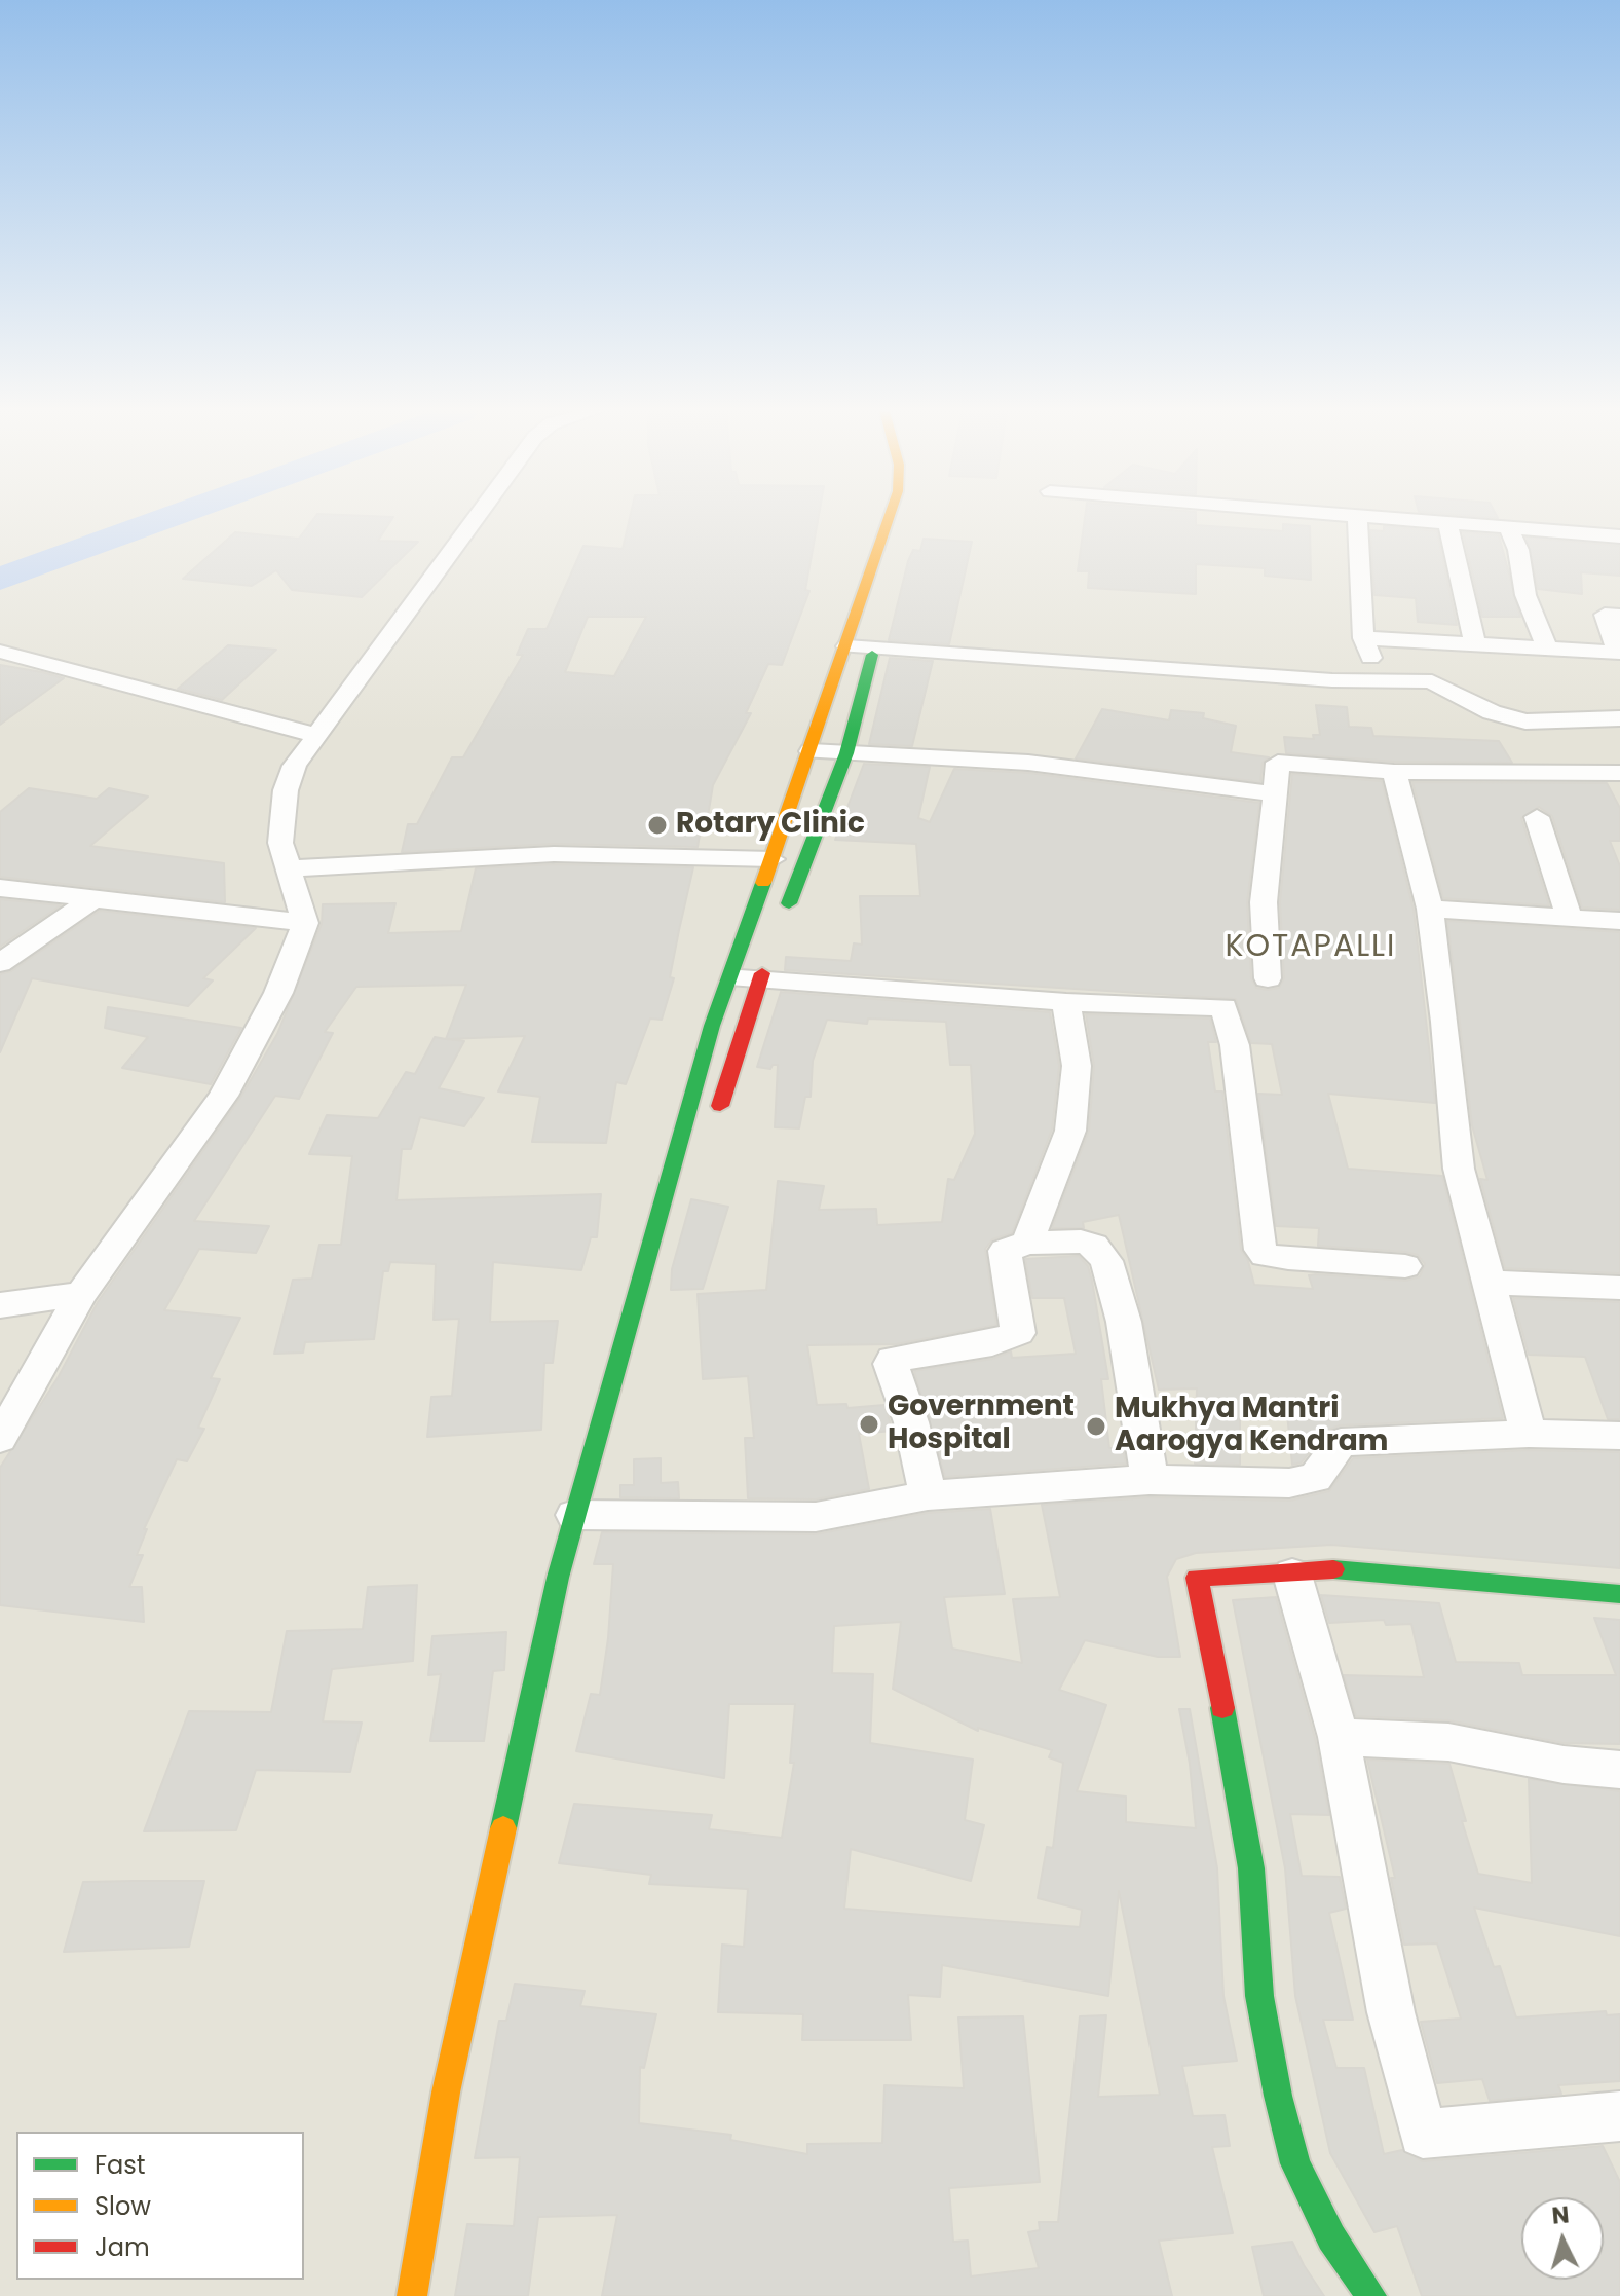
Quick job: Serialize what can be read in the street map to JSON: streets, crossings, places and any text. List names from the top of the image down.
{
  "districts": ["KOTAPALLI"],
  "places": ["Rotary Clinic", "Government Hospital", "Mukhya Mantri Aarogya Kendram"],
  "legend": ["Fast", "Slow", "Jam"],
  "north": "top"
}
